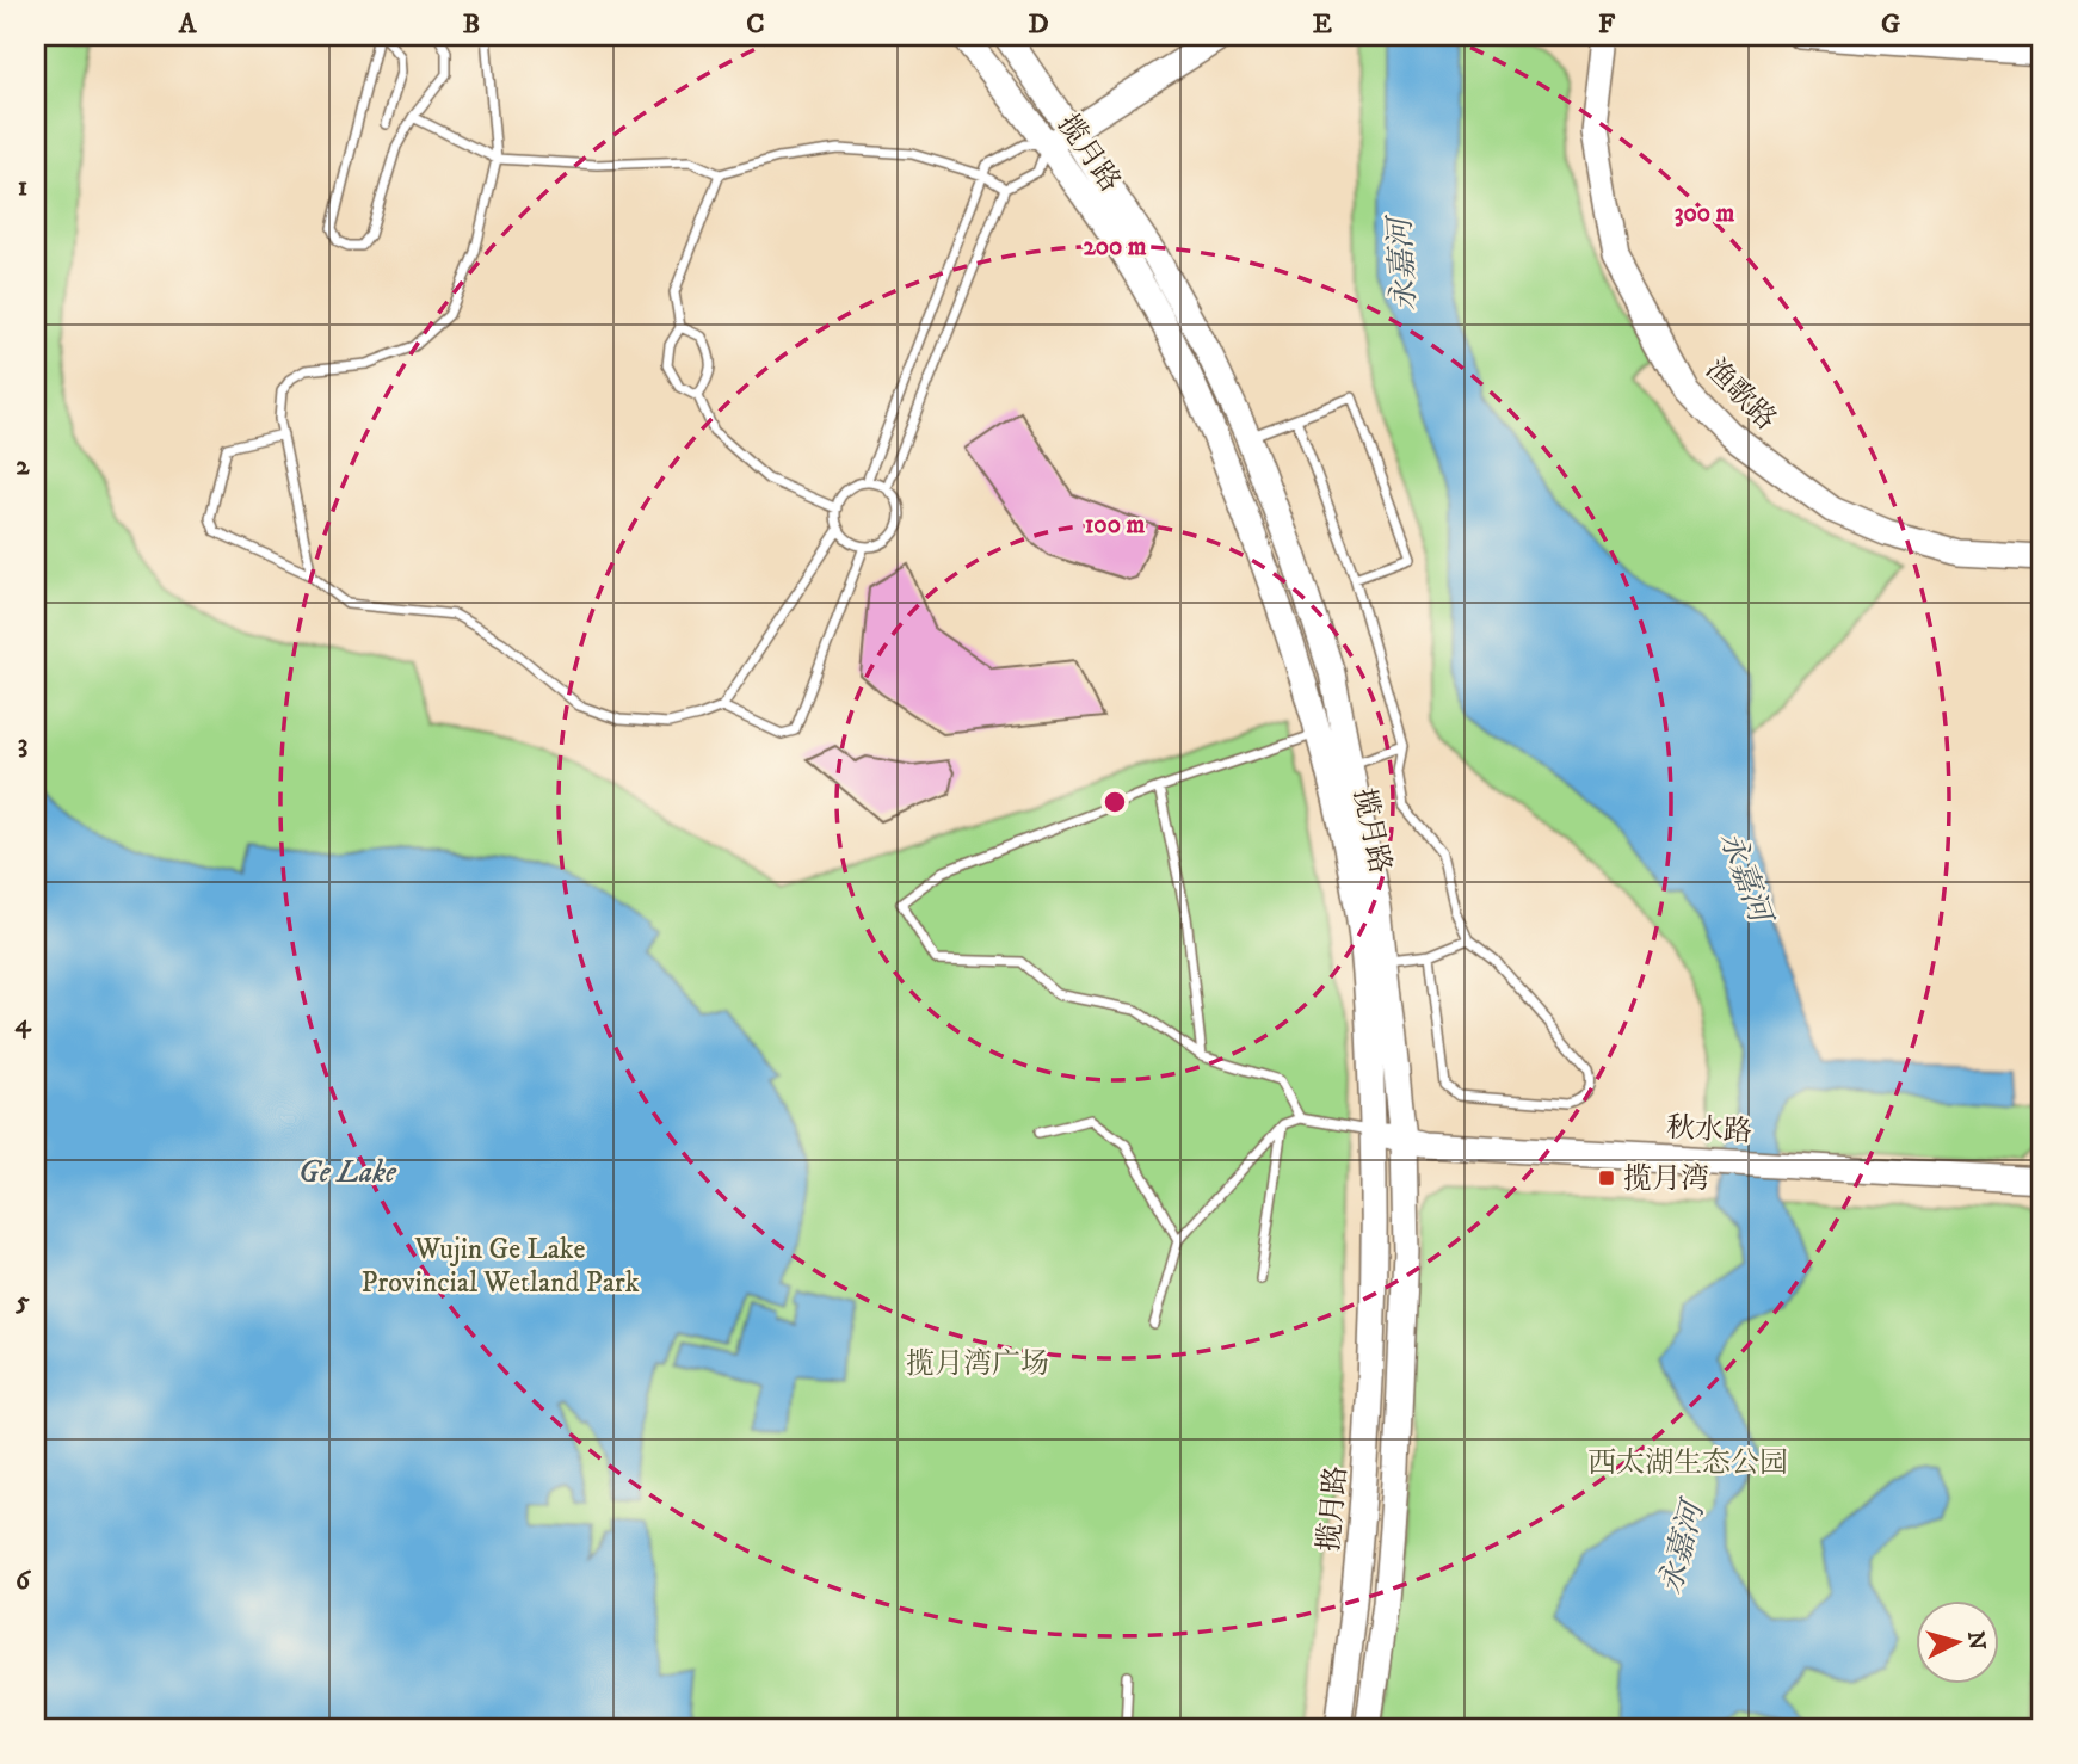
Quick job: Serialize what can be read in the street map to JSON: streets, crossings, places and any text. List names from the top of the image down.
{
  "streets": {
    "street": ["揽月路", "渔歌路", "秋水路"]
  },
  "crossings": [
    ["揽月路", "秋水路"]
  ],
  "water": ["永嘉河", "Ge Lake"],
  "parks": ["Wujin Ge Lake Provincial Wetland Park", "揽月湾广场", "西太湖生态公园"],
  "places": {
    "transit": ["揽月湾"]
  },
  "north": "right",
  "grid": {
    "columns": [
      "A",
      "B",
      "C",
      "D",
      "E",
      "F",
      "G"
    ],
    "rows": [
      "1",
      "2",
      "3",
      "4",
      "5",
      "6"
    ]
  },
  "rings": ["300 m", "200 m", "100 m"]
}
